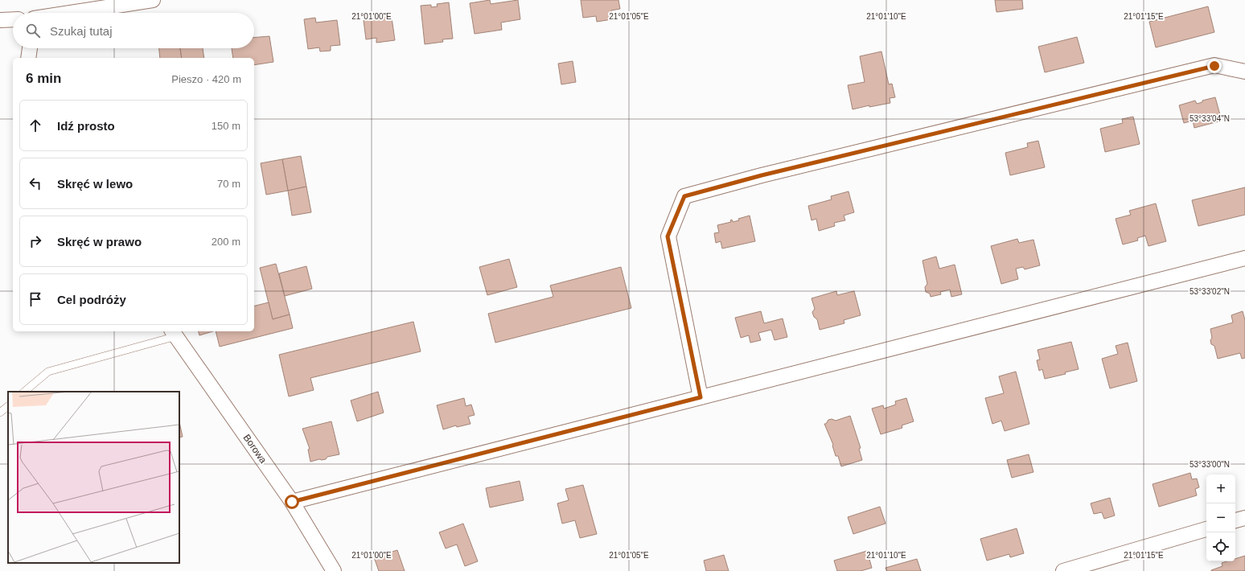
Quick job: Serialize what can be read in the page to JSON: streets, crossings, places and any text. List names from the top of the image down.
{
  "streets": {
    "street": ["Borowa"]
  },
  "page": {
    "search": "Szukaj tutaj",
    "heading": ["6 min", "Pieszo · 420 m"],
    "list": [
      ["Idź prosto", "150 m"],
      ["Skręć w lewo", "70 m"],
      ["Skręć w prawo", "200 m"],
      "Cel podróży"
    ],
    "map_buttons": ["+", "−"]
  },
  "coordinates": [
    "21°01'00\"E",
    "21°01'05\"E",
    "21°01'10\"E",
    "21°01'15\"E",
    "53°33'04\"N",
    "53°33'02\"N",
    "53°33'00\"N"
  ]
}
